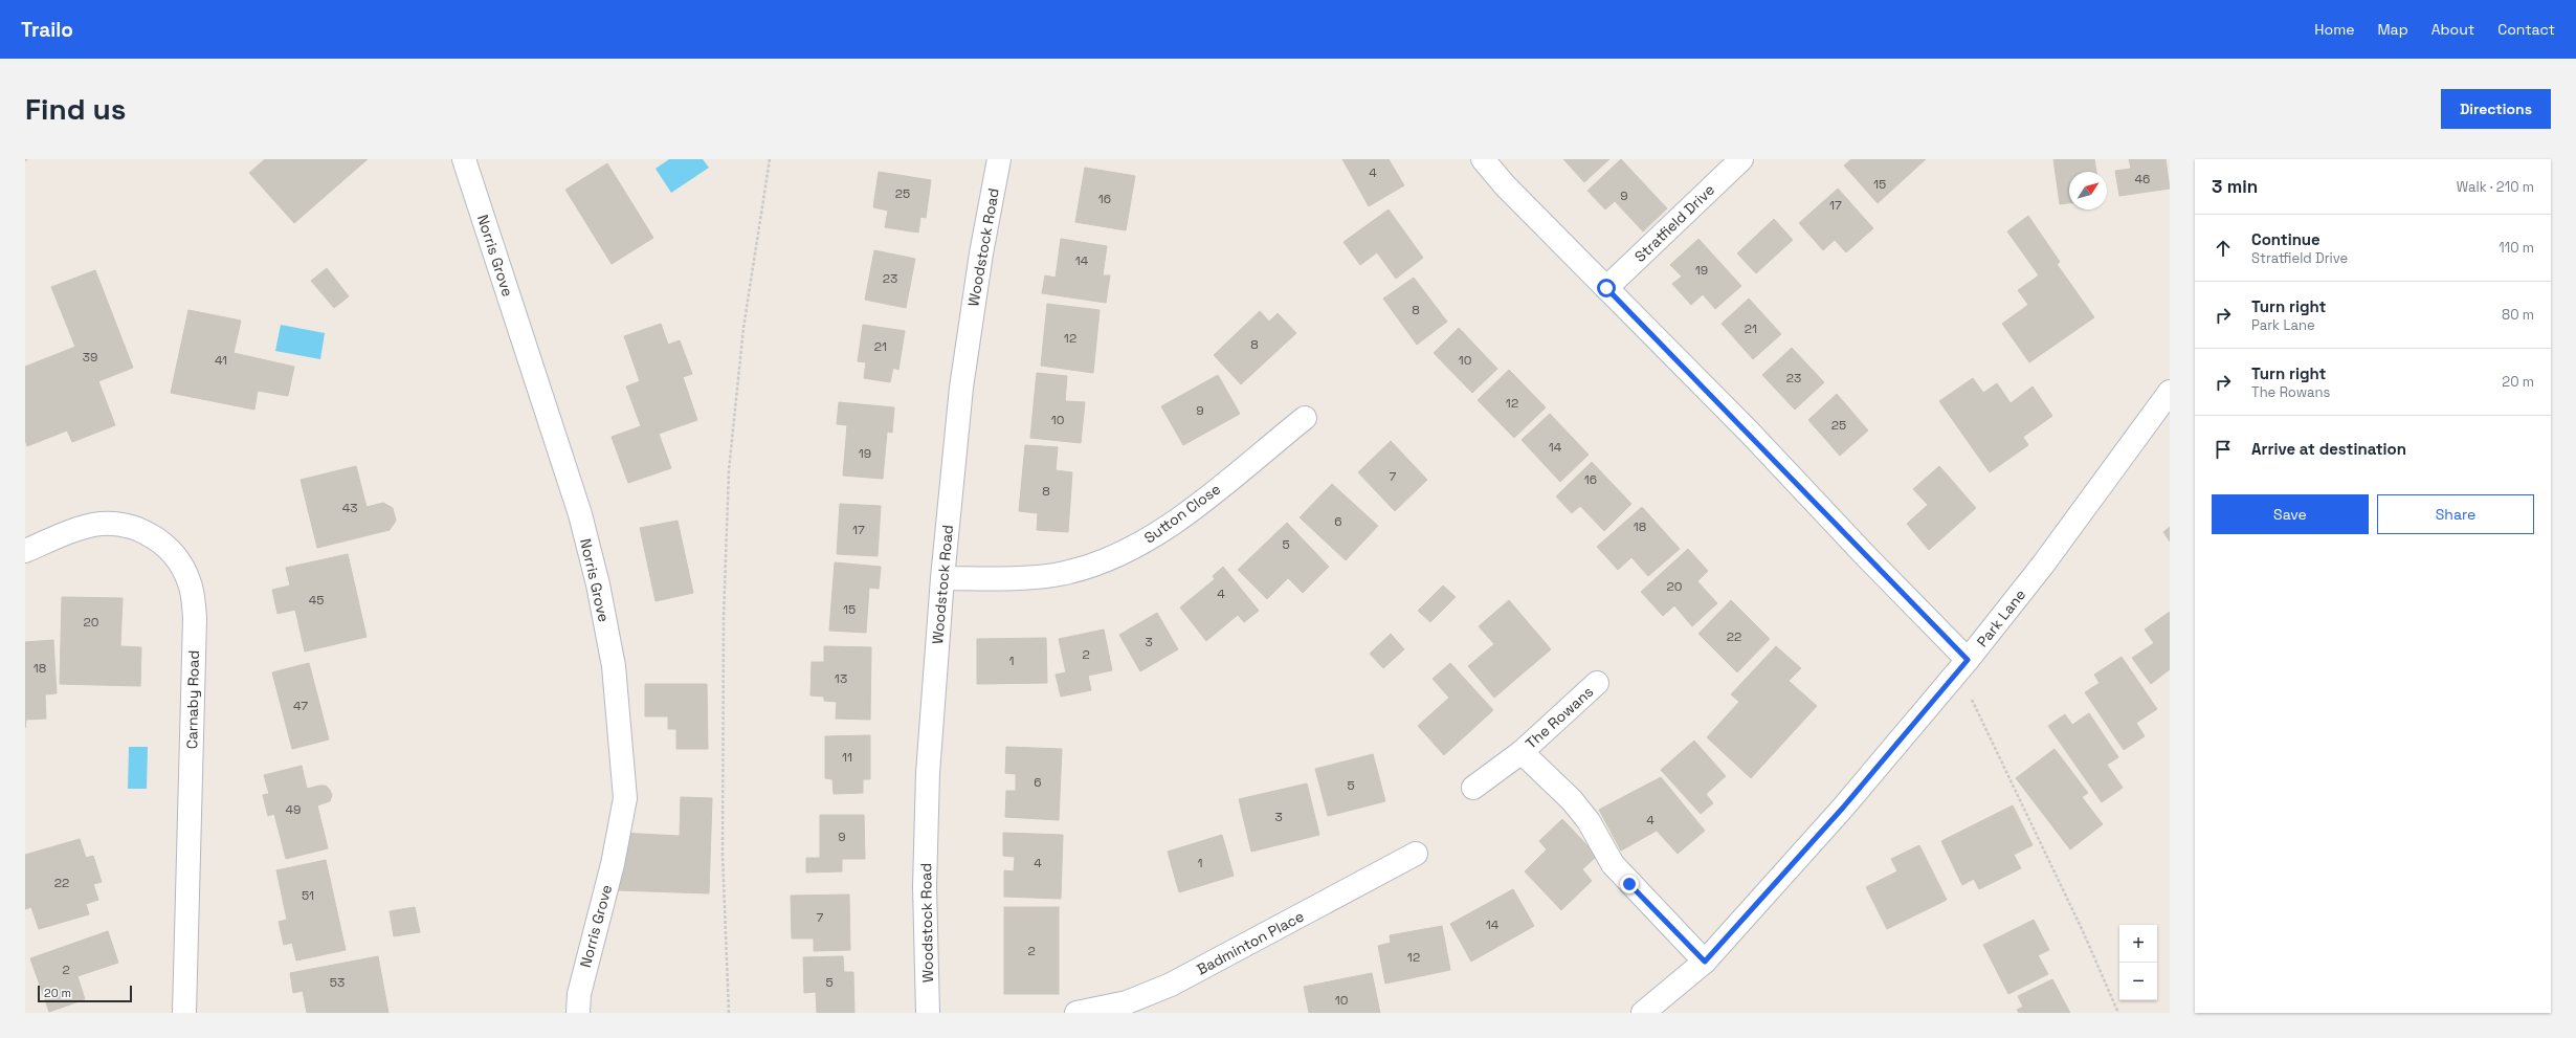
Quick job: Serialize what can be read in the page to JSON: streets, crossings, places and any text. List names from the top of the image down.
{
  "streets": {
    "street": [
      "Stratfield Drive",
      "Woodstock Road",
      "Norris Grove",
      "Sutton Close",
      "Park Lane",
      "Carnaby Road",
      "The Rowans",
      "Badminton Place"
    ]
  },
  "crossings": [
    ["Woodstock Road", "Sutton Close"],
    ["Park Lane", "The Rowans"]
  ],
  "house_numbers": [
    "4",
    "46",
    "15",
    "25",
    "9",
    "16",
    "17",
    "14",
    "19",
    "23",
    "8",
    "21",
    "12",
    "8",
    "21",
    "39",
    "41",
    "10",
    "23",
    "12",
    "9",
    "10",
    "25",
    "14",
    "19",
    "7",
    "16",
    "8",
    "43",
    "6",
    "18",
    "17",
    "5",
    "20",
    "4",
    "45",
    "15",
    "20",
    "22",
    "3",
    "2",
    "1",
    "18",
    "13",
    "47",
    "11",
    "6",
    "5",
    "49",
    "3",
    "4",
    "9",
    "4",
    "1",
    "22",
    "51",
    "7",
    "14",
    "2",
    "12",
    "2",
    "53",
    "5",
    "10"
  ],
  "scale_bar": "20 m",
  "north": "top right",
  "page": {
    "header": "Trailo",
    "nav": [
      "Home",
      "Map",
      "About",
      "Contact"
    ],
    "buttons": [
      "Directions",
      ["Save", "Share"]
    ],
    "title": "Find us",
    "heading": ["3 min", "Walk · 210 m"],
    "list": [
      ["Continue", "Stratfield Drive", "110 m"],
      ["Turn right", "Park Lane", "80 m"],
      ["Turn right", "The Rowans", "20 m"],
      "Arrive at destination"
    ],
    "map_buttons": ["+", "−"],
    "scale": "20 m"
  }
}
